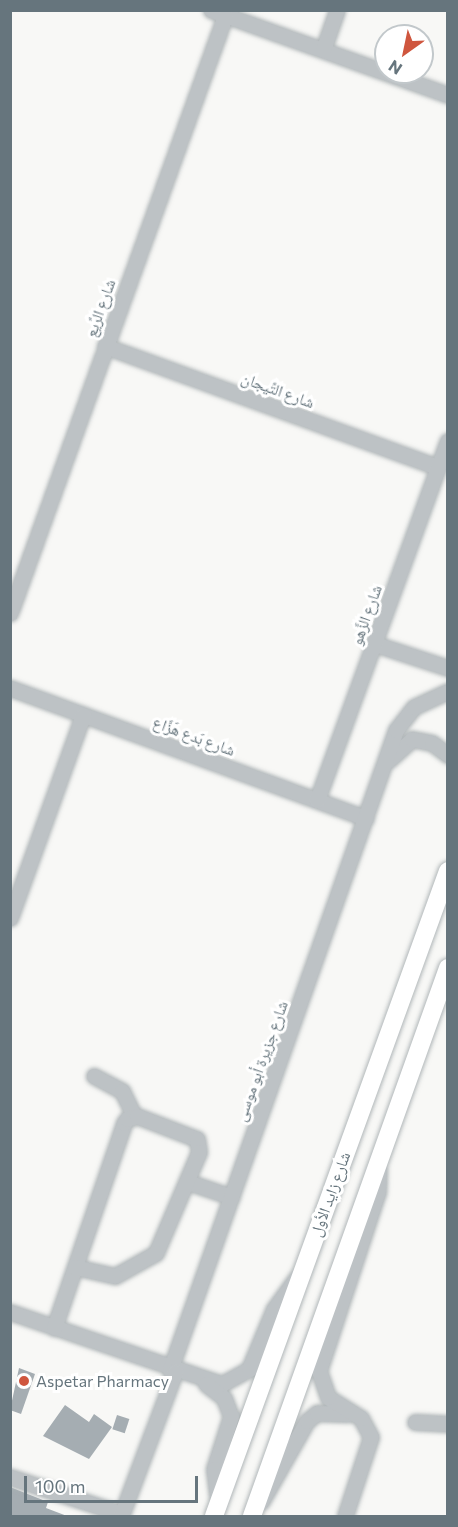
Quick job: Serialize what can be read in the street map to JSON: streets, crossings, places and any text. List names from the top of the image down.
{
  "streets": {
    "main road": ["شارع زايد الأول"],
    "street": [
      "شارع الرِّيع",
      "شارع التِّيجان",
      "شارع الزَّهو",
      "شارع بَدع هَزَّاع",
      "شارع جزيرة أبو موسى"
    ]
  },
  "crossings": [
    ["شارع الرِّيع", "شارع التِّيجان"],
    ["شارع التِّيجان", "شارع الزَّهو"],
    ["شارع الزَّهو", "شارع بَدع هَزَّاع"],
    ["شارع بَدع هَزَّاع", "شارع جزيرة أبو موسى"]
  ],
  "places": ["Aspetar Pharmacy"],
  "scale_bar": "100 m",
  "north": "bottom left"
}
